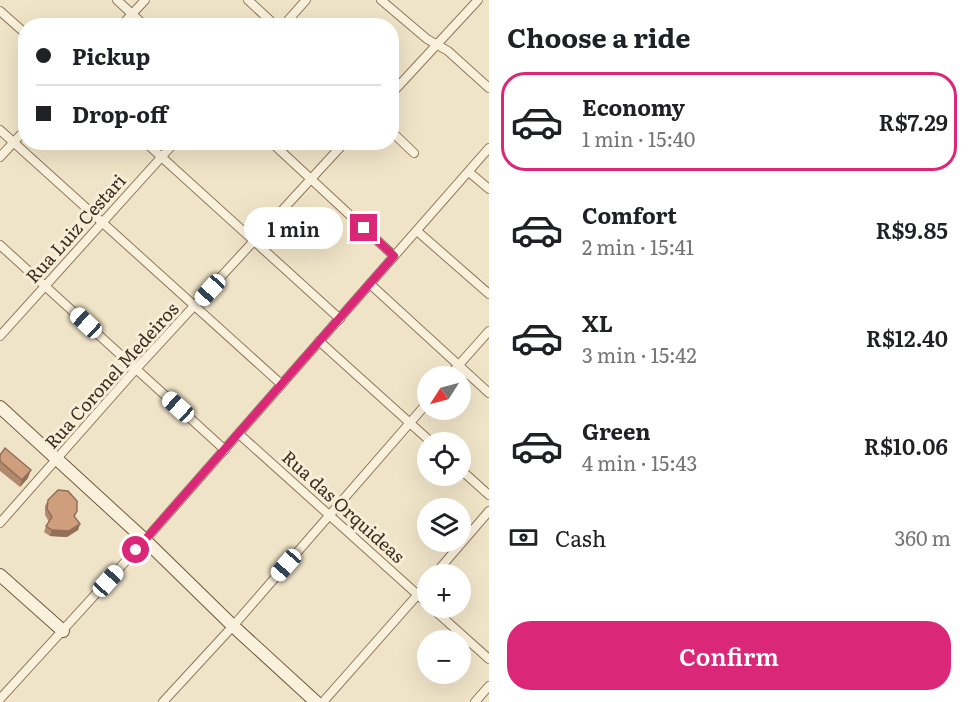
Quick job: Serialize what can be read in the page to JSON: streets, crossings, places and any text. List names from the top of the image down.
{
  "streets": {
    "street": ["Rua Luiz Cestari", "Rua Coronel Medeiros", "Rua das Orquideas"]
  },
  "north": "bottom left",
  "page": {
    "heading": "Choose a ride",
    "banner": ["Pickup", "Drop-off"],
    "list": [
      {
        "name": "Economy",
        "note": "1 min · 15:40",
        "value": "R$7.29"
      },
      {
        "name": "Comfort",
        "note": "2 min · 15:41",
        "value": "R$9.85"
      },
      {
        "name": "XL",
        "note": "3 min · 15:42",
        "value": "R$12.40"
      },
      {
        "name": "Green",
        "note": "4 min · 15:43",
        "value": "R$10.06"
      }
    ],
    "bubble": "1 min",
    "map_buttons": ["+", "−"],
    "pay": ["Cash", "360 m"],
    "buttons": "Confirm"
  }
}
